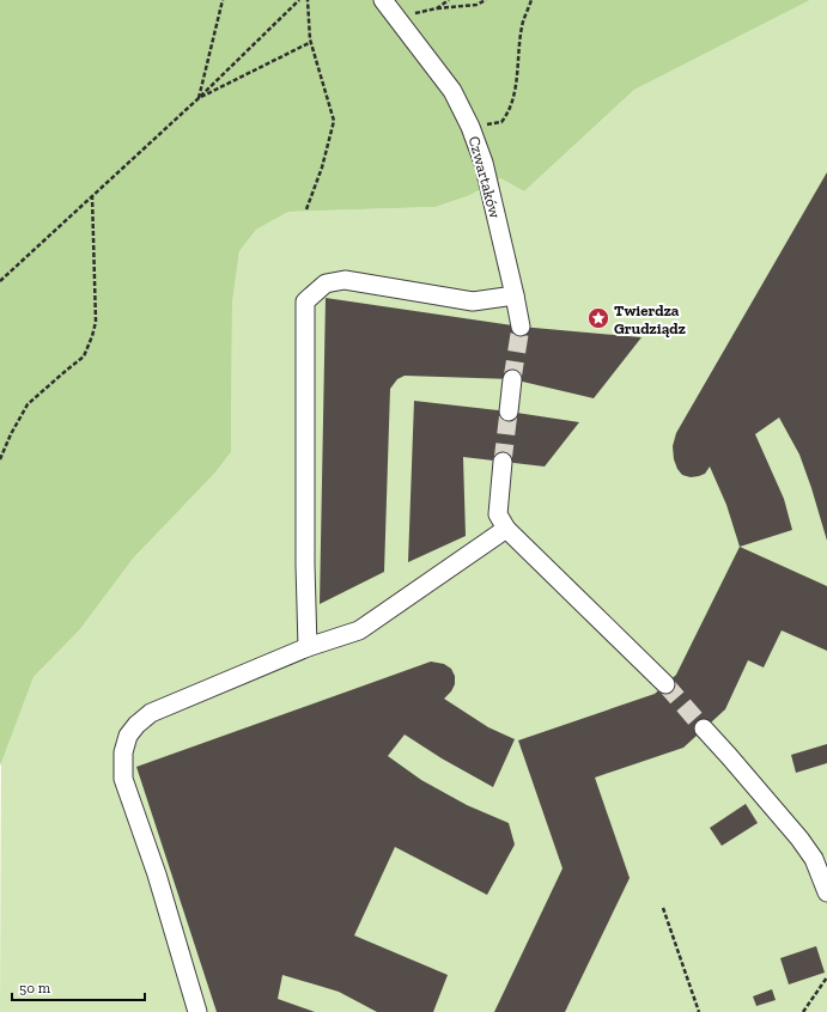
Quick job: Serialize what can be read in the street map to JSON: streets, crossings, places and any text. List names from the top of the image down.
{
  "streets": {
    "street": ["Czwartaków"]
  },
  "places": {
    "place": ["Twierdza Grudziądz"]
  },
  "scale_bar": "50 m"
}
